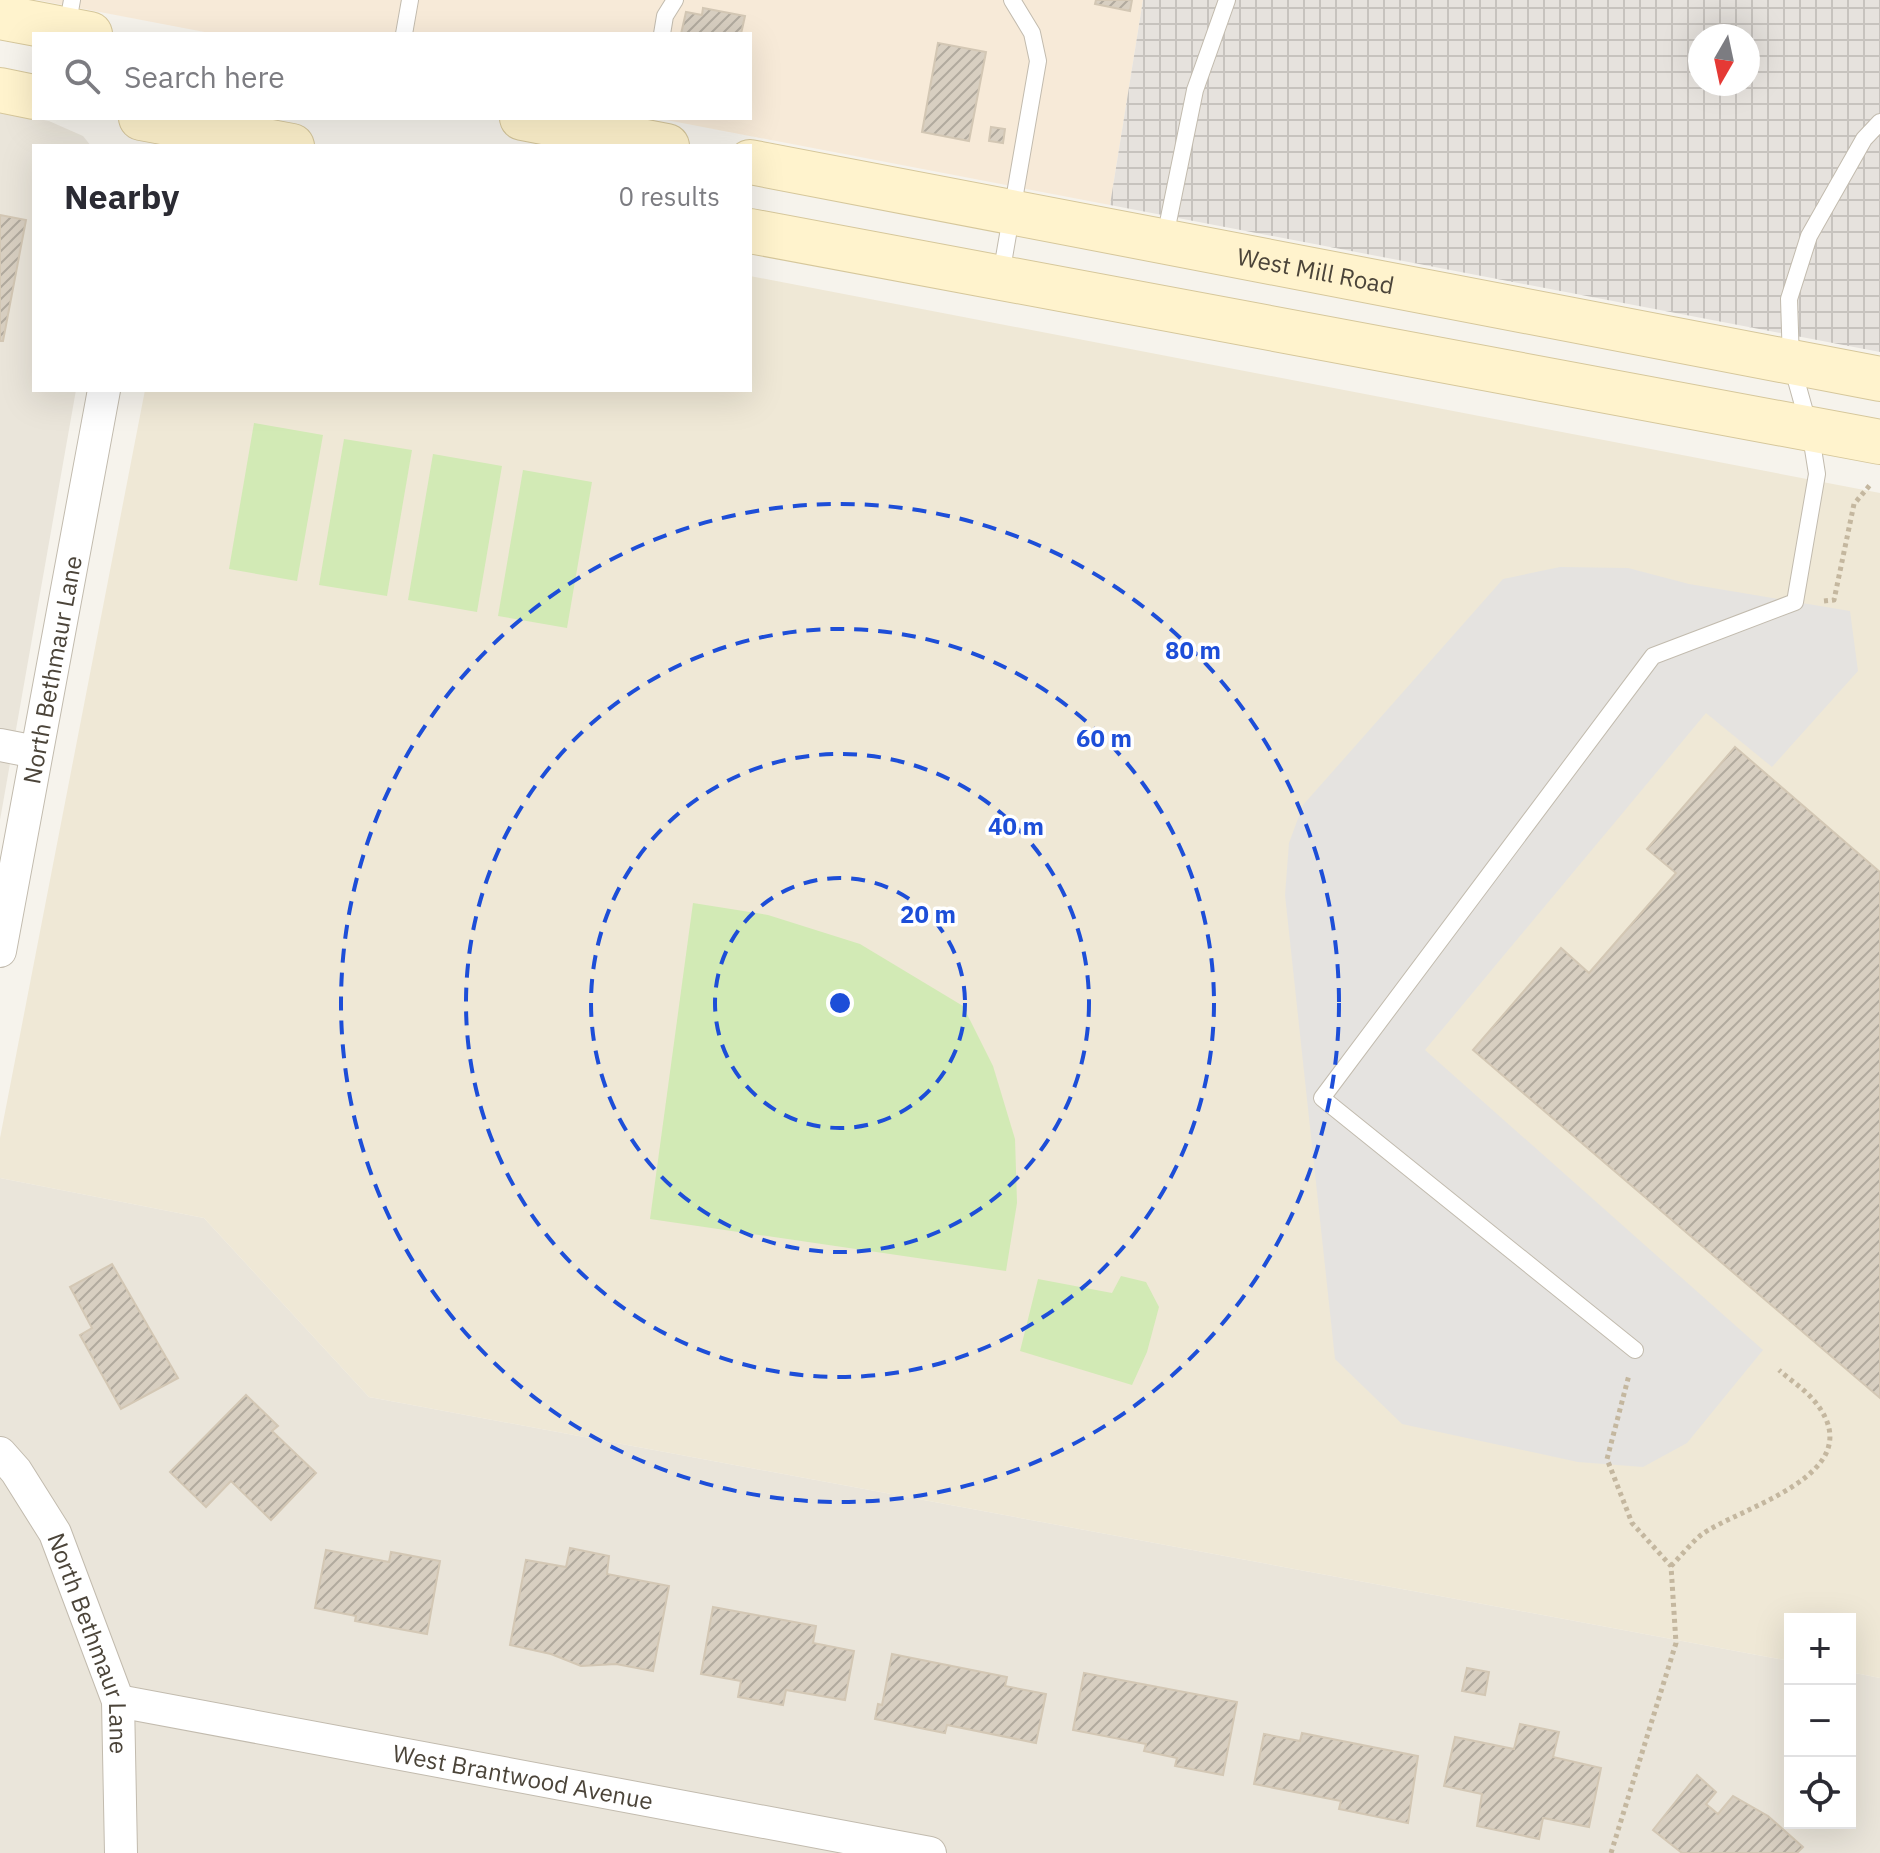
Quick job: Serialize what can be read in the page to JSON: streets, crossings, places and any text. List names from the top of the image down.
{
  "streets": {
    "main road": ["West Mill Road"],
    "street": ["North Bethmaur Lane", "West Brantwood Avenue"]
  },
  "crossings": [
    ["North Bethmaur Lane", "West Brantwood Avenue"]
  ],
  "north": "bottom",
  "page": {
    "search": "Search here",
    "heading": ["Nearby", "0 results"],
    "map_buttons": ["+", "−"]
  },
  "rings": [
    "80 m",
    "60 m",
    "40 m",
    "20 m"
  ]
}
